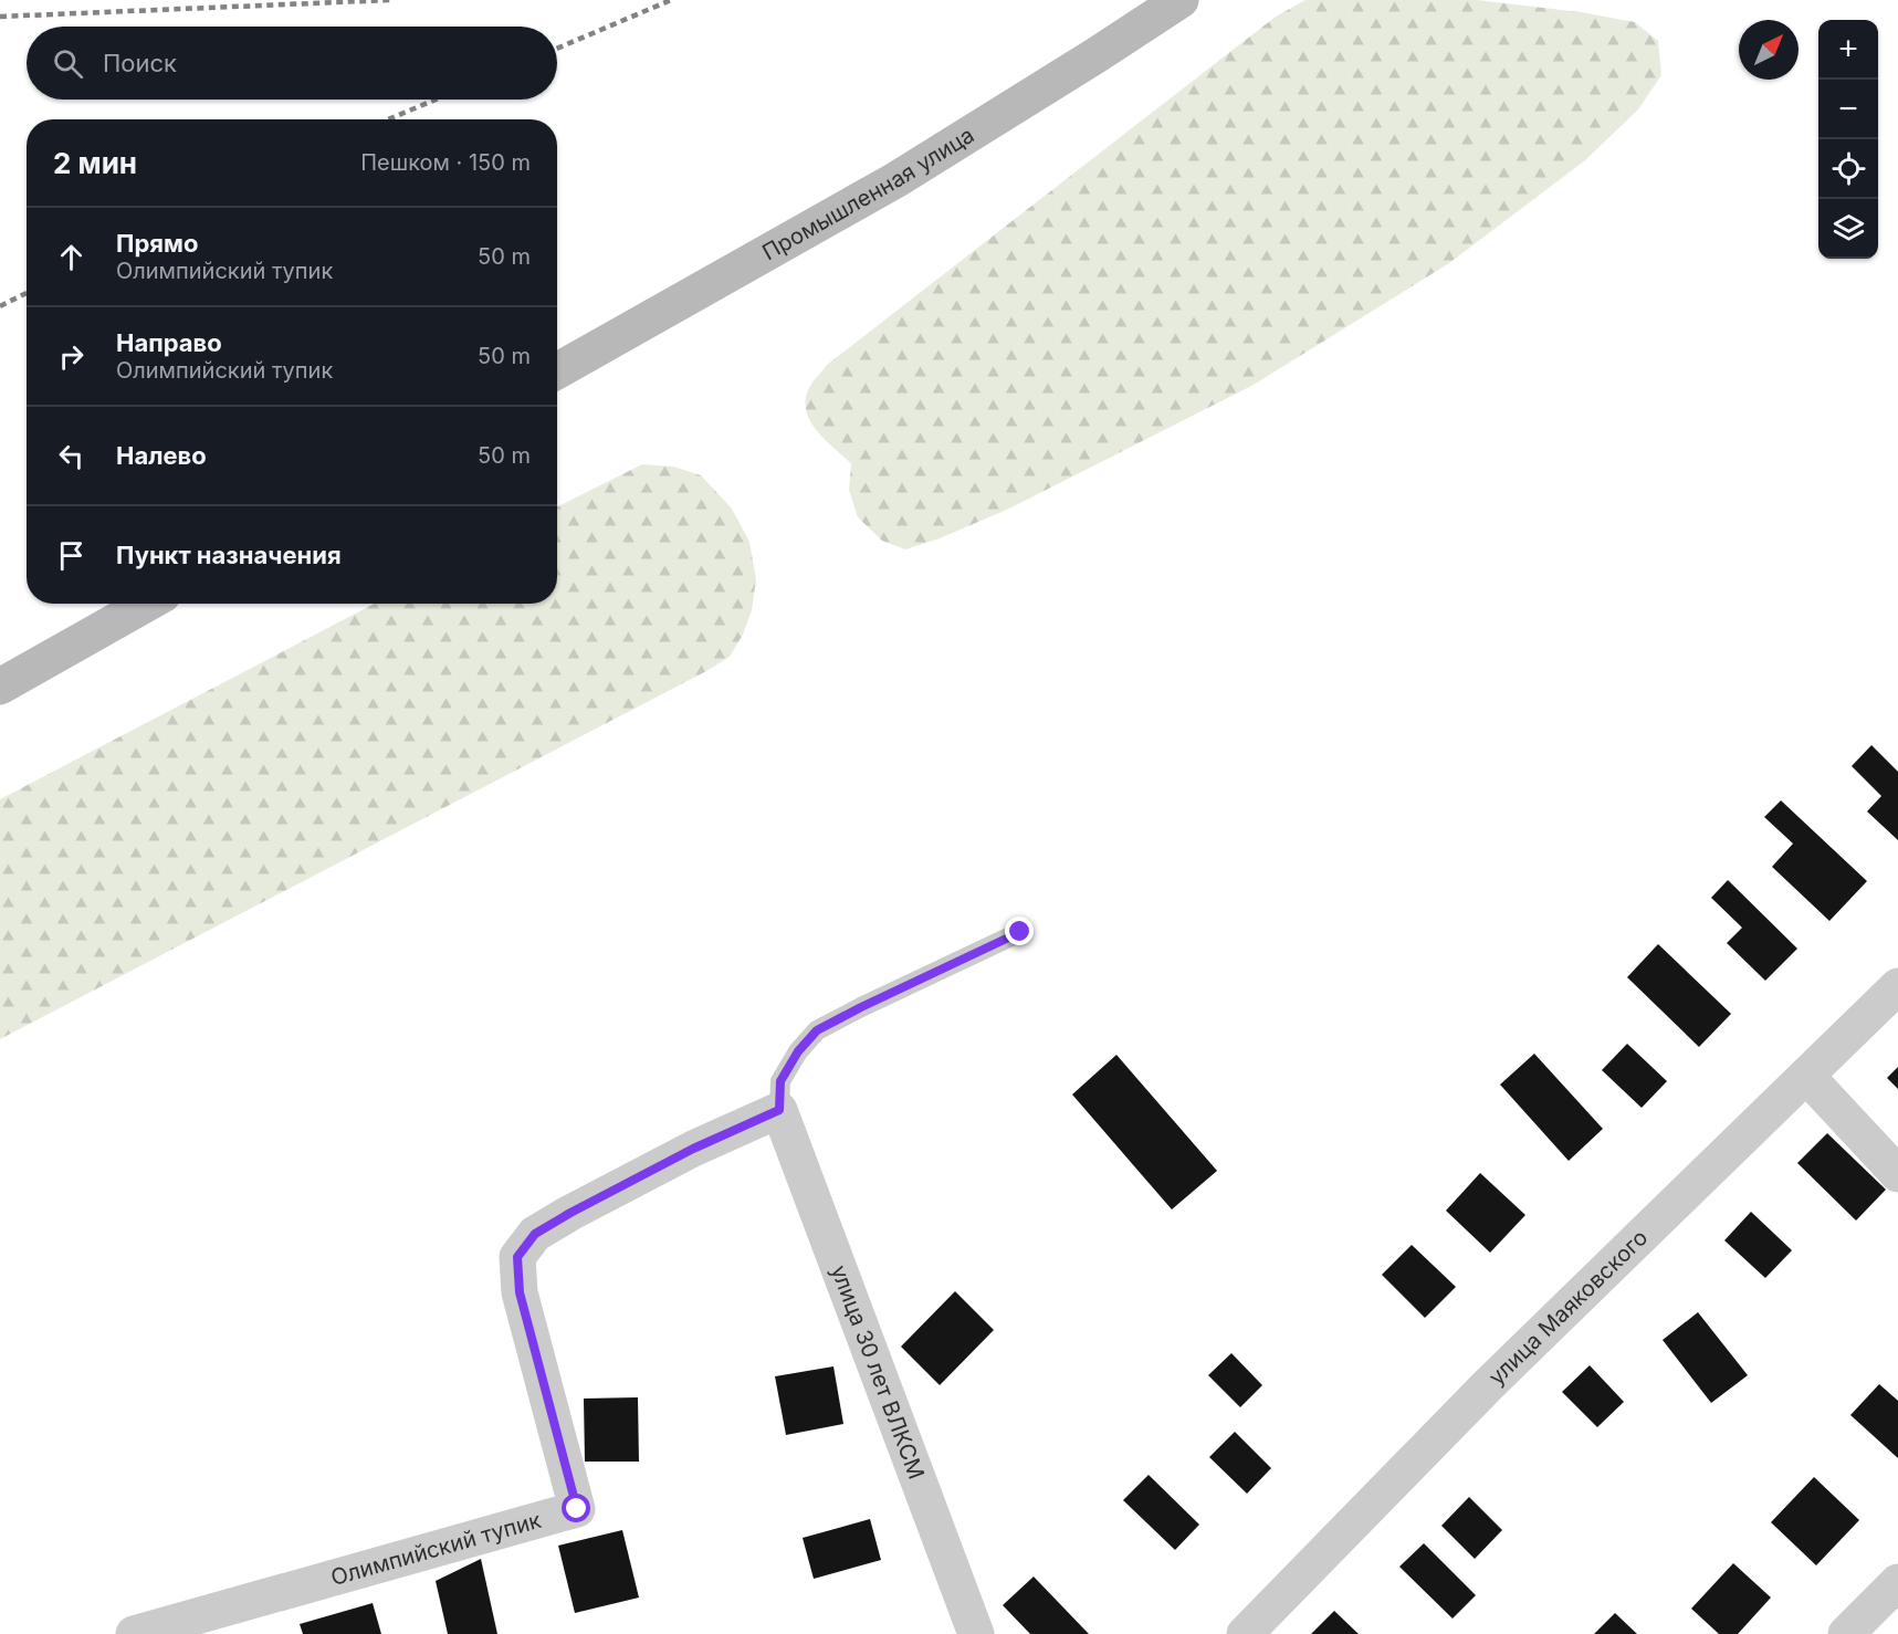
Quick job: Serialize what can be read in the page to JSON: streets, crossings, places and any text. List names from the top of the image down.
{
  "streets": {
    "main road": ["Промышленная улица"],
    "street": ["улица Маяковского", "улица 30 лет ВЛКСМ", "Олимпийский тупик"]
  },
  "crossings": [
    ["улица 30 лет ВЛКСМ", "Олимпийский тупик"]
  ],
  "north": "top right",
  "page": {
    "map_buttons": ["+", "−"],
    "search": "Поиск",
    "heading": ["2 мин", "Пешком · 150 m"],
    "list": [
      ["Прямо", "Олимпийский тупик", "50 m"],
      ["Направо", "Олимпийский тупик", "50 m"],
      ["Налево", "50 m"],
      "Пункт назначения"
    ]
  }
}
